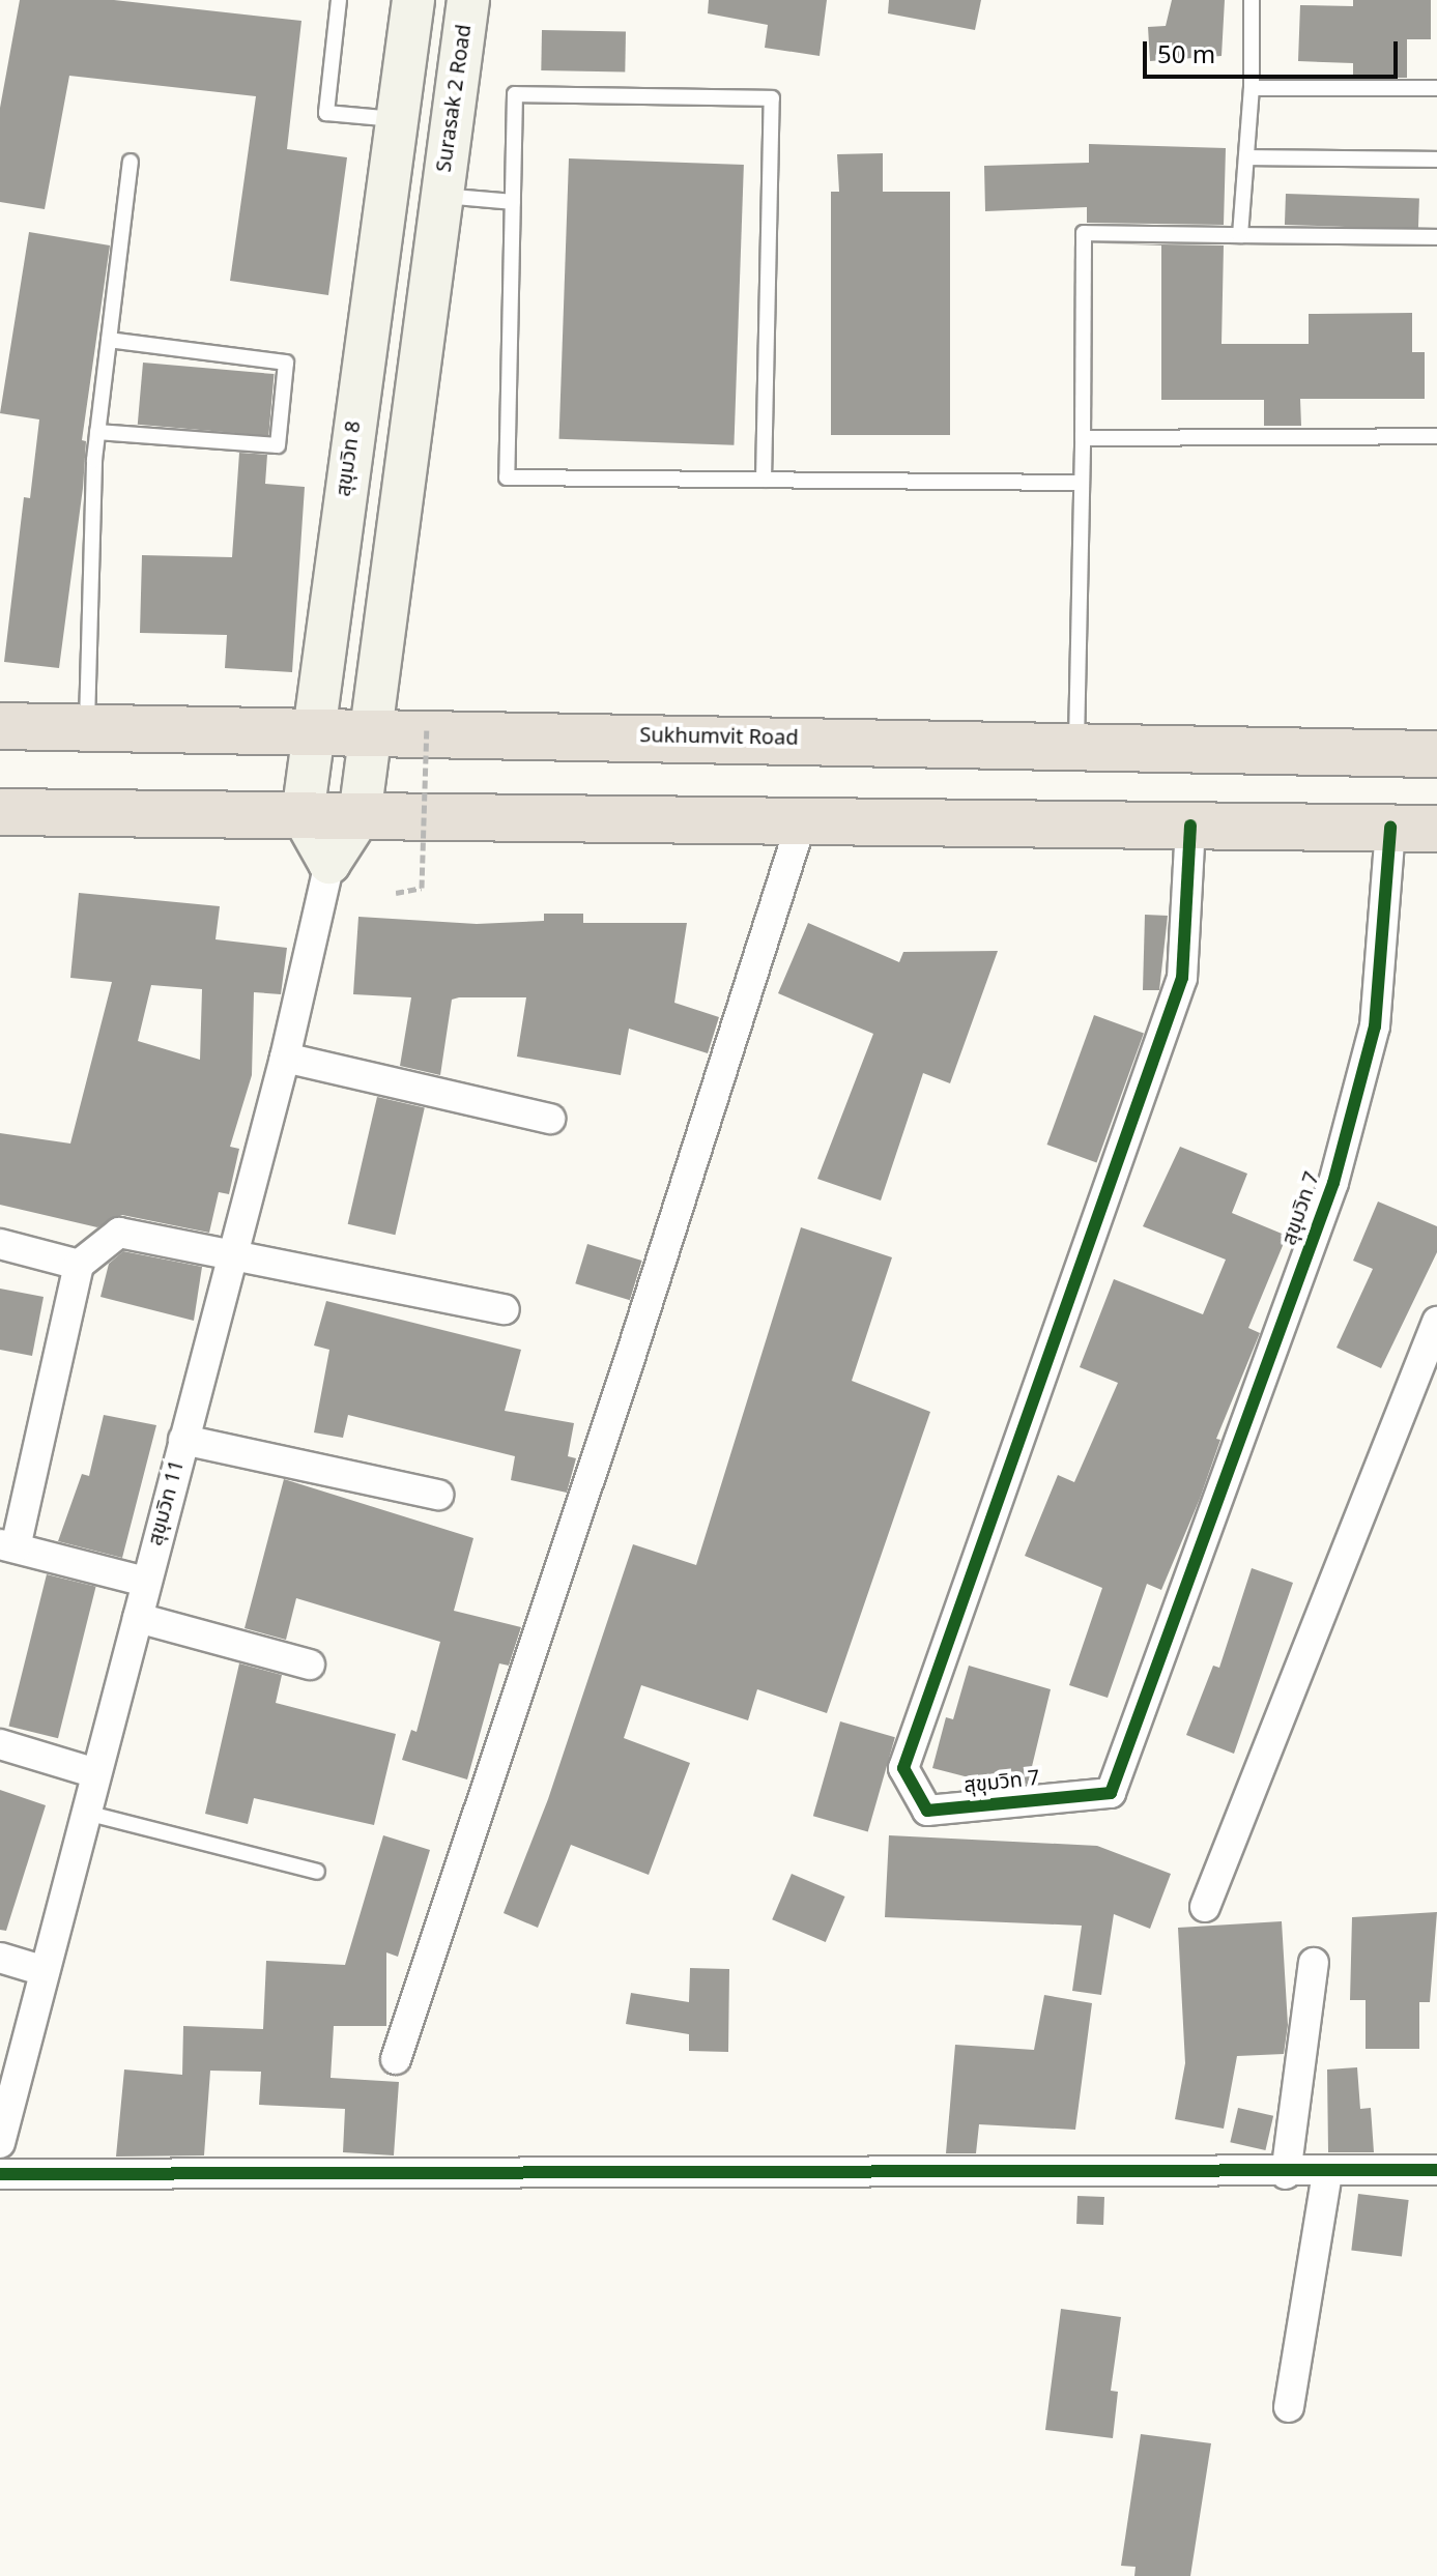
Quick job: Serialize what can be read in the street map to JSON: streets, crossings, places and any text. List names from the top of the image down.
{
  "streets": {
    "highway": ["Sukhumvit Road"],
    "main road": ["Surasak 2 Road", "สุขุมวิท 8", "สุขุมวิท 11"],
    "street": ["สุขุมวิท 7"]
  },
  "crossings": [
    ["สุขุมวิท 8", "Sukhumvit Road"],
    ["Sukhumvit Road", "สุขุมวิท 11"]
  ],
  "scale_bar": "50 m"
}
